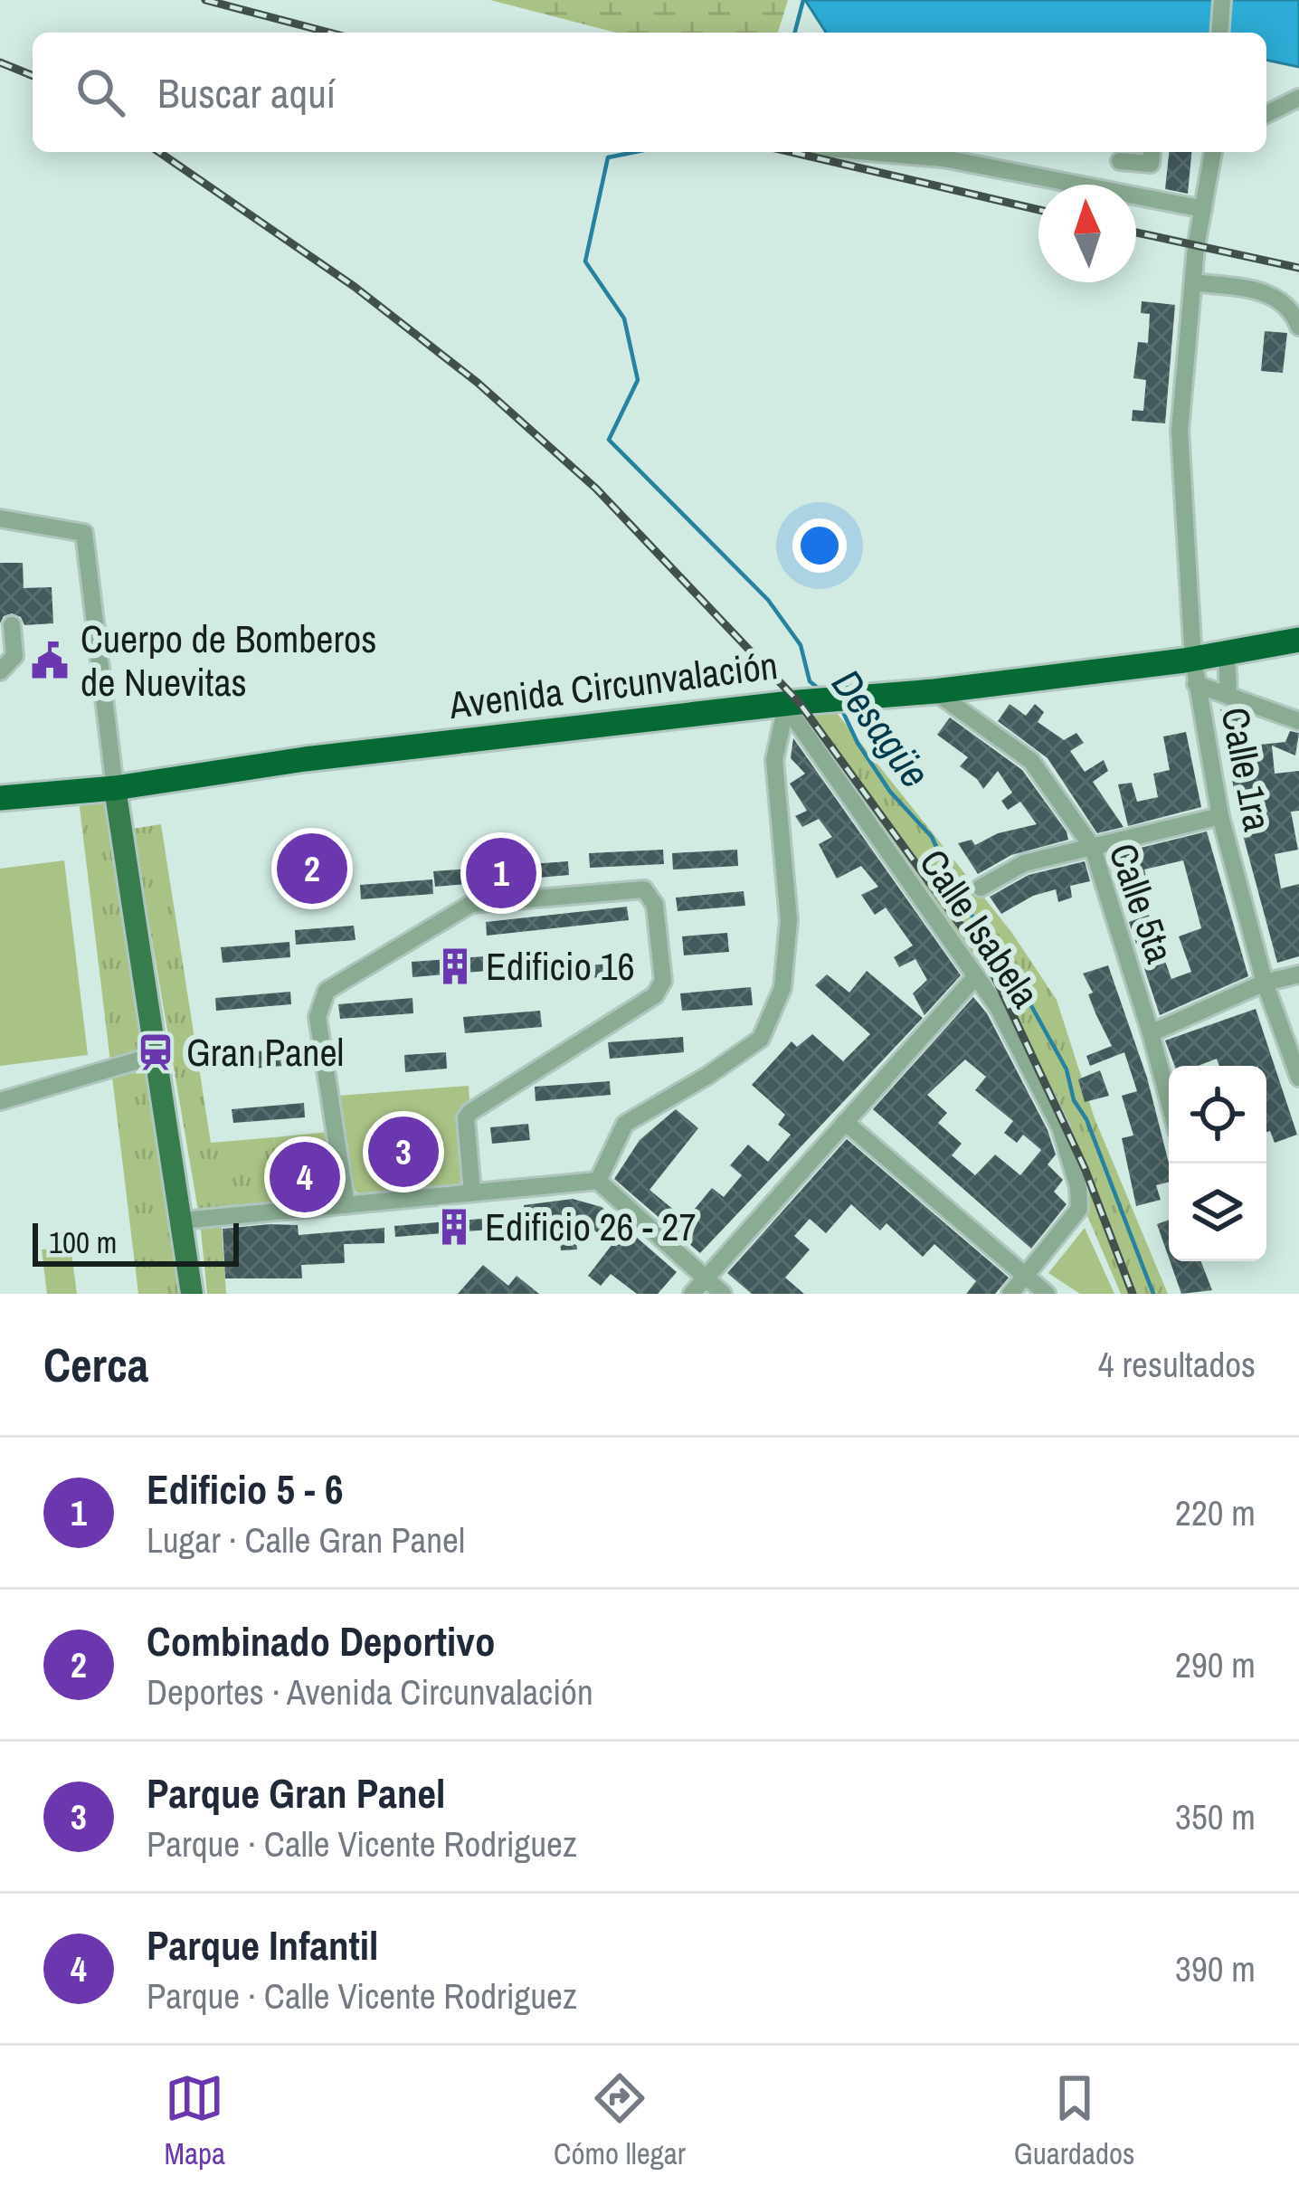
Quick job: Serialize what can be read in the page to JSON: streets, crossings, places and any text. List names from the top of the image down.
{
  "streets": {
    "highway": ["Avenida Circunvalación"],
    "street": ["Calle 1ra", "Calle 5ta", "Calle Isabela"]
  },
  "crossings": [
    ["Avenida Circunvalación", "Calle 1ra"],
    ["Avenida Circunvalación", "Calle 5ta"],
    ["Avenida Circunvalación", "Calle Isabela"]
  ],
  "water": ["Desagüe"],
  "places": {
    "public building": ["Cuerpo de Bomberos de Nuevitas"],
    "building": ["Edificio 16", "Edificio 26 - 27"],
    "station": ["Gran Panel"]
  },
  "scale_bar": "100 m",
  "north": "top",
  "page": {
    "search": "Buscar aquí",
    "pins": [
      "2",
      "1",
      "3",
      "4"
    ],
    "scale": "100 m",
    "heading": ["Cerca", "4 resultados"],
    "list": [
      {
        "mark": "1",
        "name": "Edificio 5 - 6",
        "note": "Lugar · Calle Gran Panel",
        "value": "220 m"
      },
      {
        "mark": "2",
        "name": "Combinado Deportivo",
        "note": "Deportes · Avenida Circunvalación",
        "value": "290 m"
      },
      {
        "mark": "3",
        "name": "Parque Gran Panel",
        "note": "Parque · Calle Vicente Rodriguez",
        "value": "350 m"
      },
      {
        "mark": "4",
        "name": "Parque Infantil",
        "note": "Parque · Calle Vicente Rodriguez",
        "value": "390 m"
      }
    ],
    "nav": ["Mapa", "Cómo llegar", "Guardados"]
  }
}
